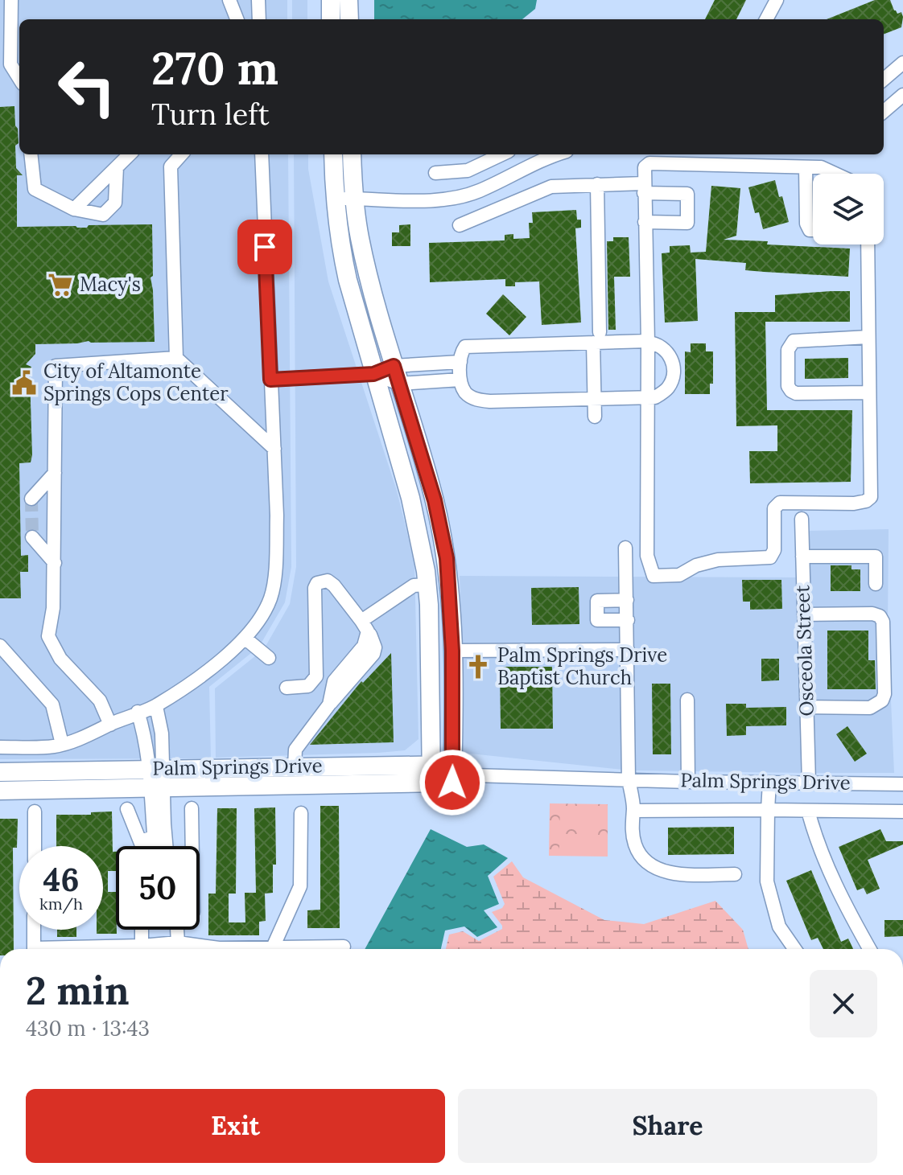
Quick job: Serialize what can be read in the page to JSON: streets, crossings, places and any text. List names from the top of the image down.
{
  "streets": {
    "main road": ["Palm Springs Drive"],
    "street": ["Osceola Street"]
  },
  "crossings": [
    ["Osceola Street", "Palm Springs Drive"]
  ],
  "places": {
    "supermarket": ["Macy's"],
    "public building": ["City of Altamonte Springs Cops Center"],
    "church": ["Palm Springs Drive Baptist Church"]
  },
  "page": {
    "turn": ["270 m", "Turn left"],
    "speed": "46 km/h",
    "limit": "50",
    "heading": ["2 min", "430 m · 13:43"],
    "buttons": ["Exit", "Share"]
  }
}
